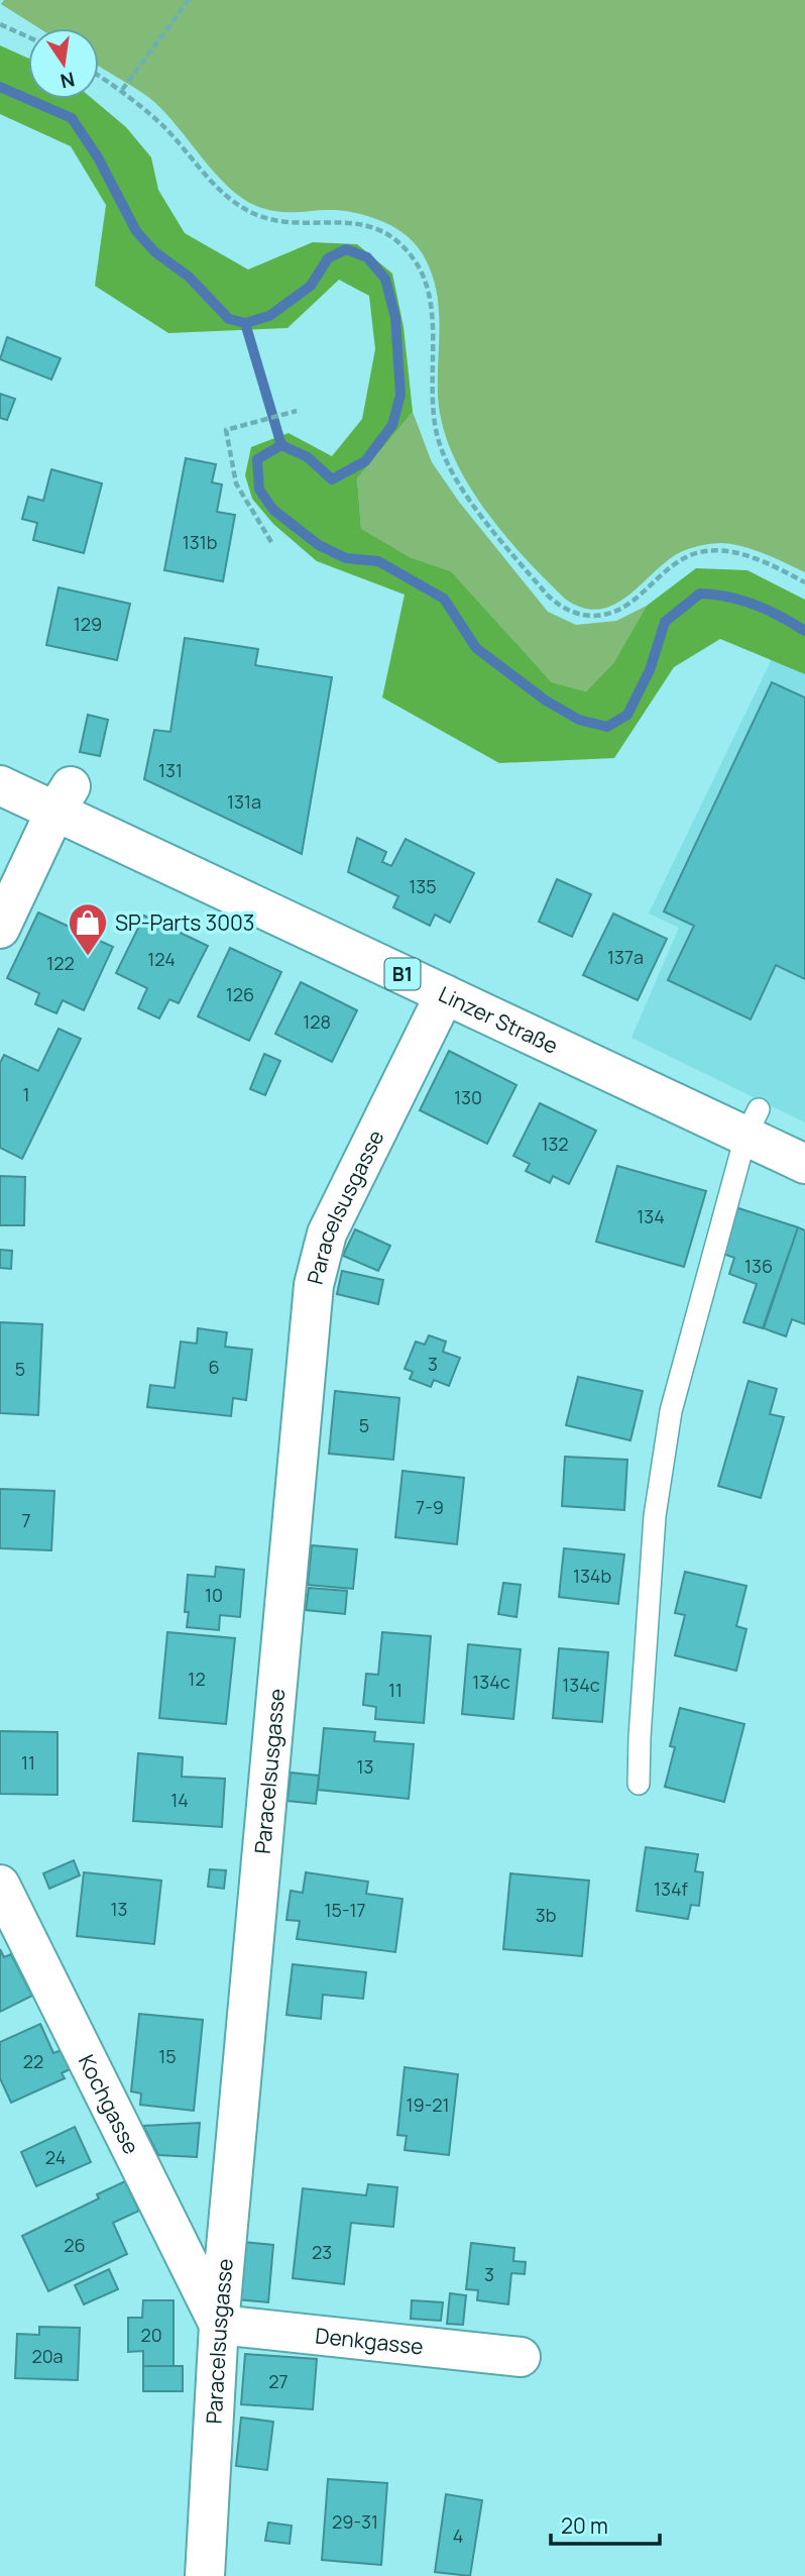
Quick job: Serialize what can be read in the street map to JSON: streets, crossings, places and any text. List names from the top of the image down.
{
  "streets": {
    "street": [
      "B1",
      "Linzer Straße",
      "Paracelsusgasse",
      "Kochgasse",
      "Denkgasse"
    ]
  },
  "crossings": [
    ["Linzer Straße", "Paracelsusgasse"],
    ["Paracelsusgasse", "Kochgasse"],
    ["Paracelsusgasse", "Denkgasse"],
    ["Kochgasse", "Denkgasse"]
  ],
  "places": {
    "shop": ["SP-Parts 3003"]
  },
  "house_numbers": [
    "131b",
    "129",
    "131",
    "131a",
    "135",
    "137a",
    "124",
    "122",
    "126",
    "128",
    "1",
    "130",
    "132",
    "134",
    "136",
    "3",
    "6",
    "5",
    "5",
    "7-9",
    "7",
    "134b",
    "10",
    "12",
    "134c",
    "134c",
    "11",
    "11",
    "13",
    "14",
    "134f",
    "13",
    "15-17",
    "3b",
    "15",
    "22",
    "19-21",
    "24",
    "26",
    "23",
    "3",
    "20",
    "20a",
    "27",
    "29-31",
    "4"
  ],
  "scale_bar": "20 m",
  "north": "bottom"
}
